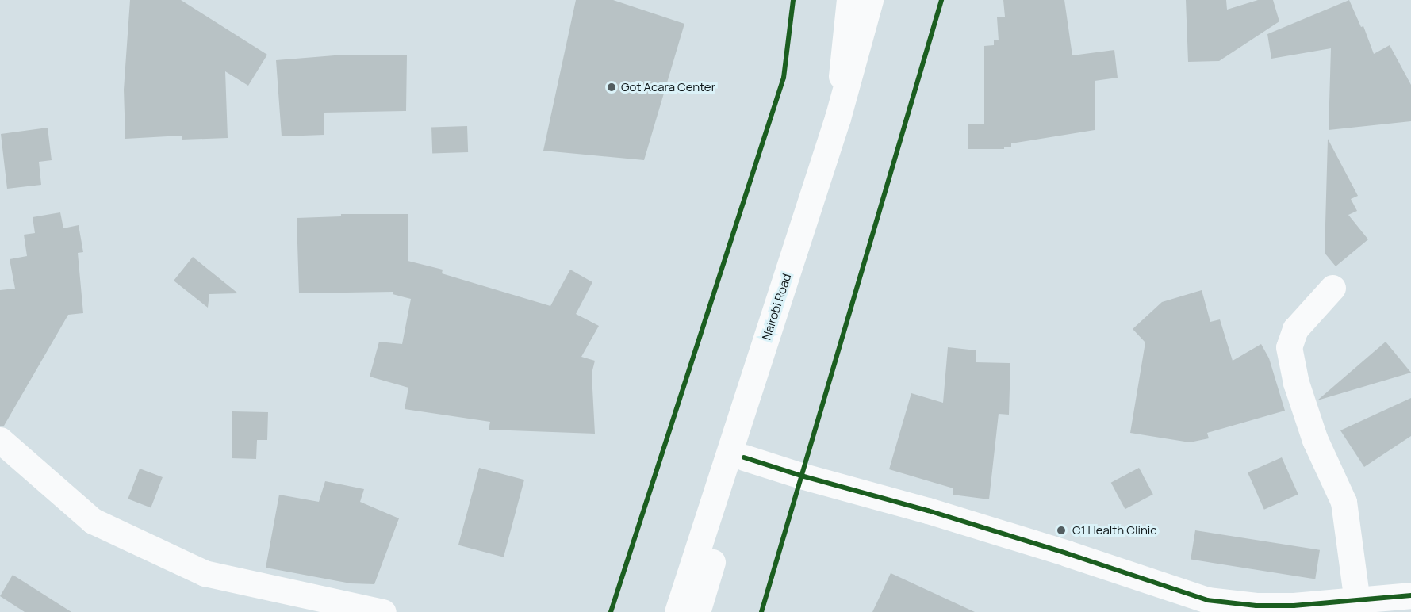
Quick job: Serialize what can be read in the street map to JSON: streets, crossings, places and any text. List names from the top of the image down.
{
  "streets": {
    "main road": ["Nairobi Road"]
  },
  "places": ["Got Acara Center", "C1 Health Clinic"]
}
